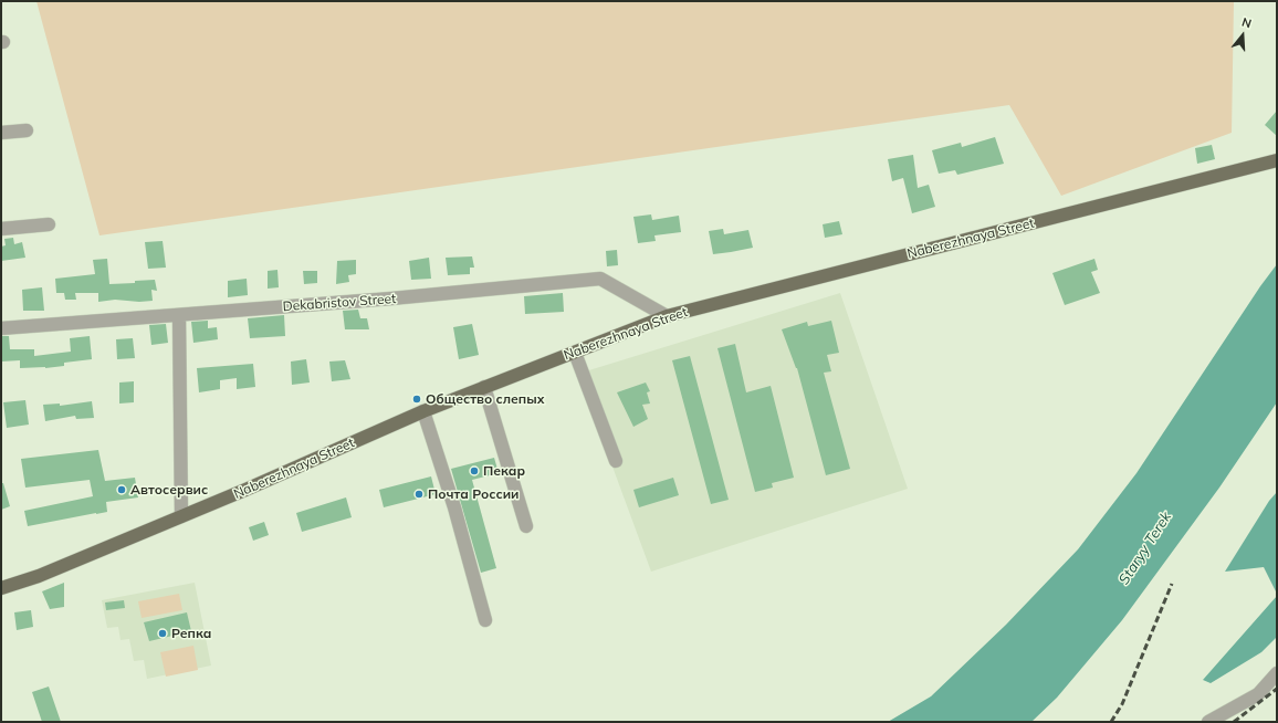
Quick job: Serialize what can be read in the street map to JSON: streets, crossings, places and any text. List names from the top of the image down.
{
  "streets": {
    "main road": ["Naberezhnaya Street"],
    "street": ["Dekabristov Street"]
  },
  "crossings": [
    ["Naberezhnaya Street", "Dekabristov Street"]
  ],
  "water": ["Staryy Terek"],
  "places": [
    "Общество слепых",
    "Пекар",
    "Автосервис",
    "Почта России",
    "Репка"
  ],
  "north": "top"
}
